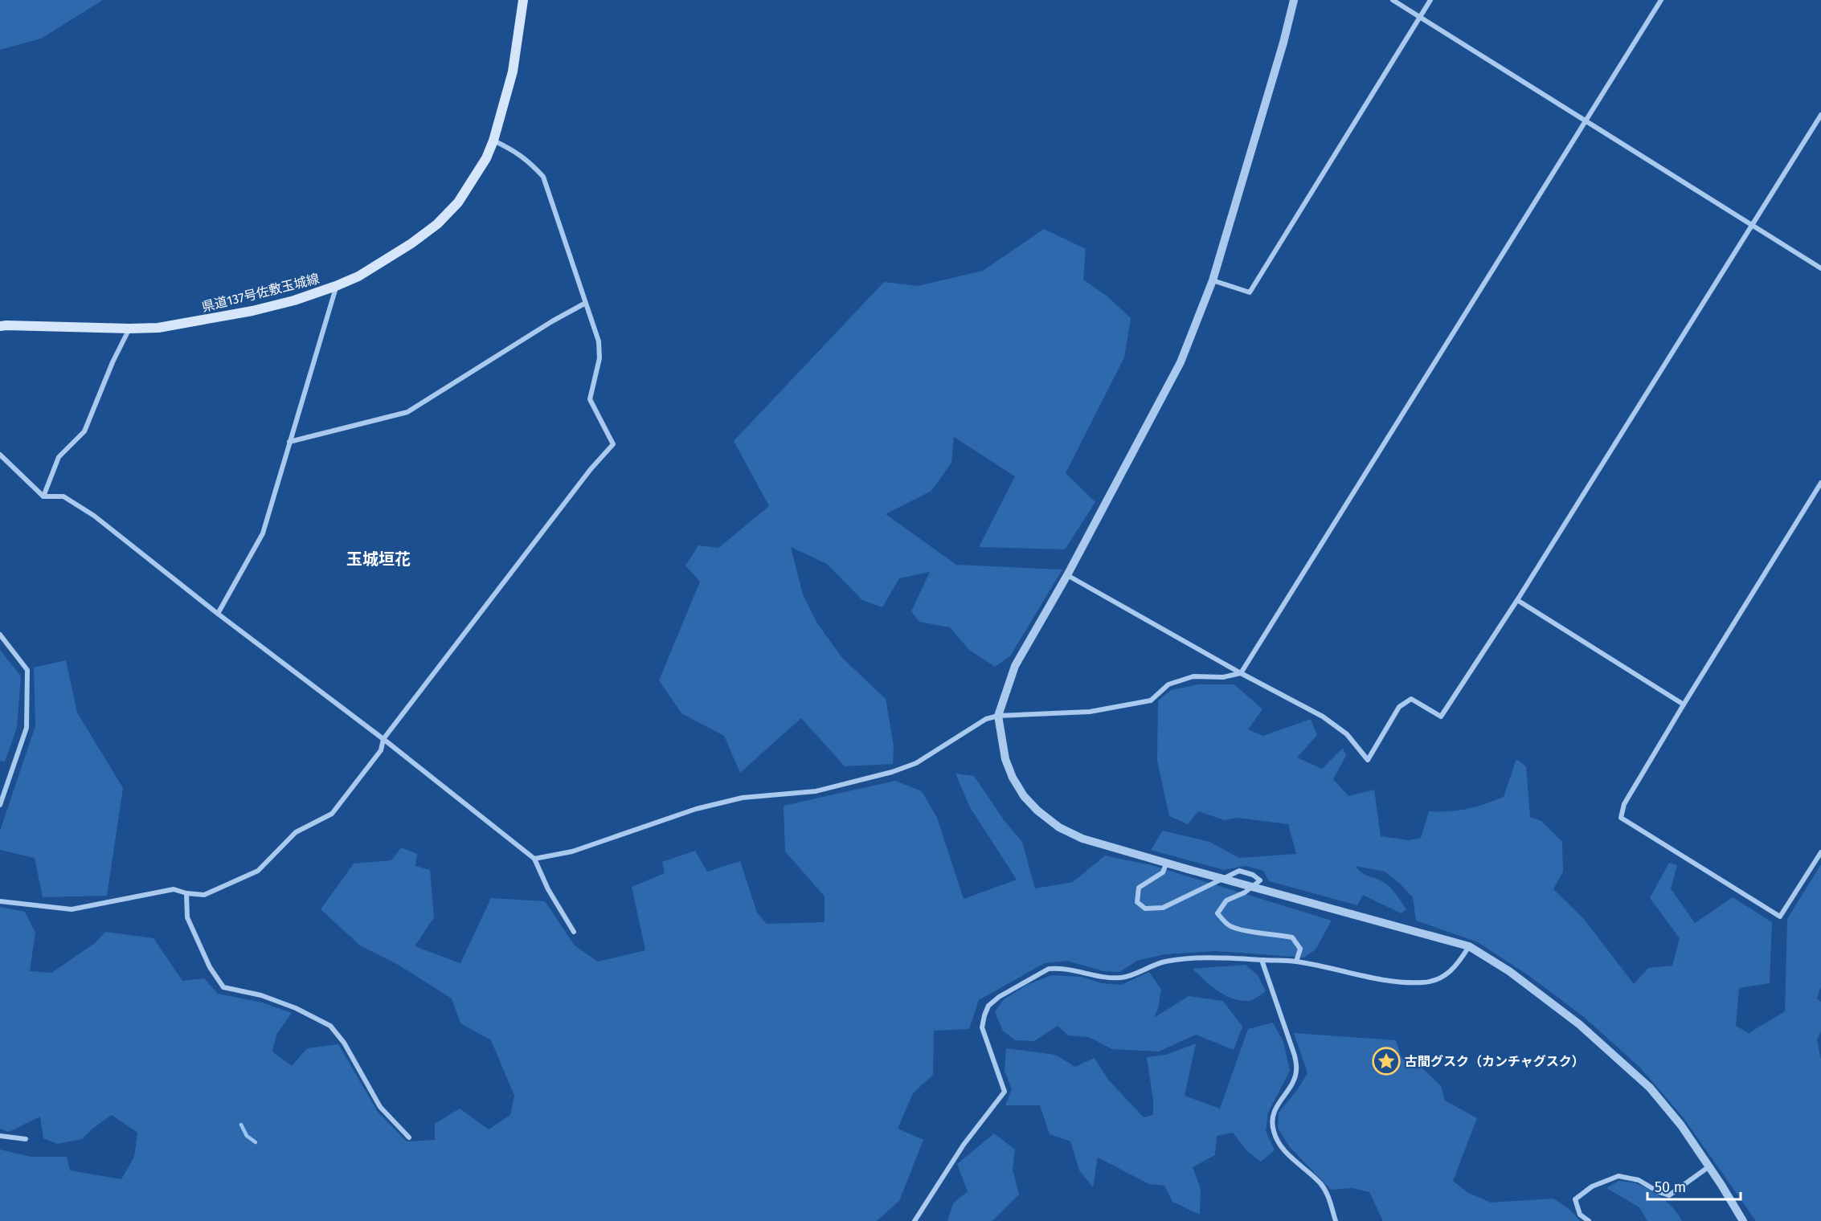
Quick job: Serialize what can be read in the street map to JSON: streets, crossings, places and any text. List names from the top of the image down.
{
  "streets": {
    "main road": ["県道137号佐敷玉城線"]
  },
  "districts": ["玉城垣花"],
  "places": {
    "place": ["古間グスク（カンチャグスク）"]
  },
  "scale_bar": "50 m"
}
